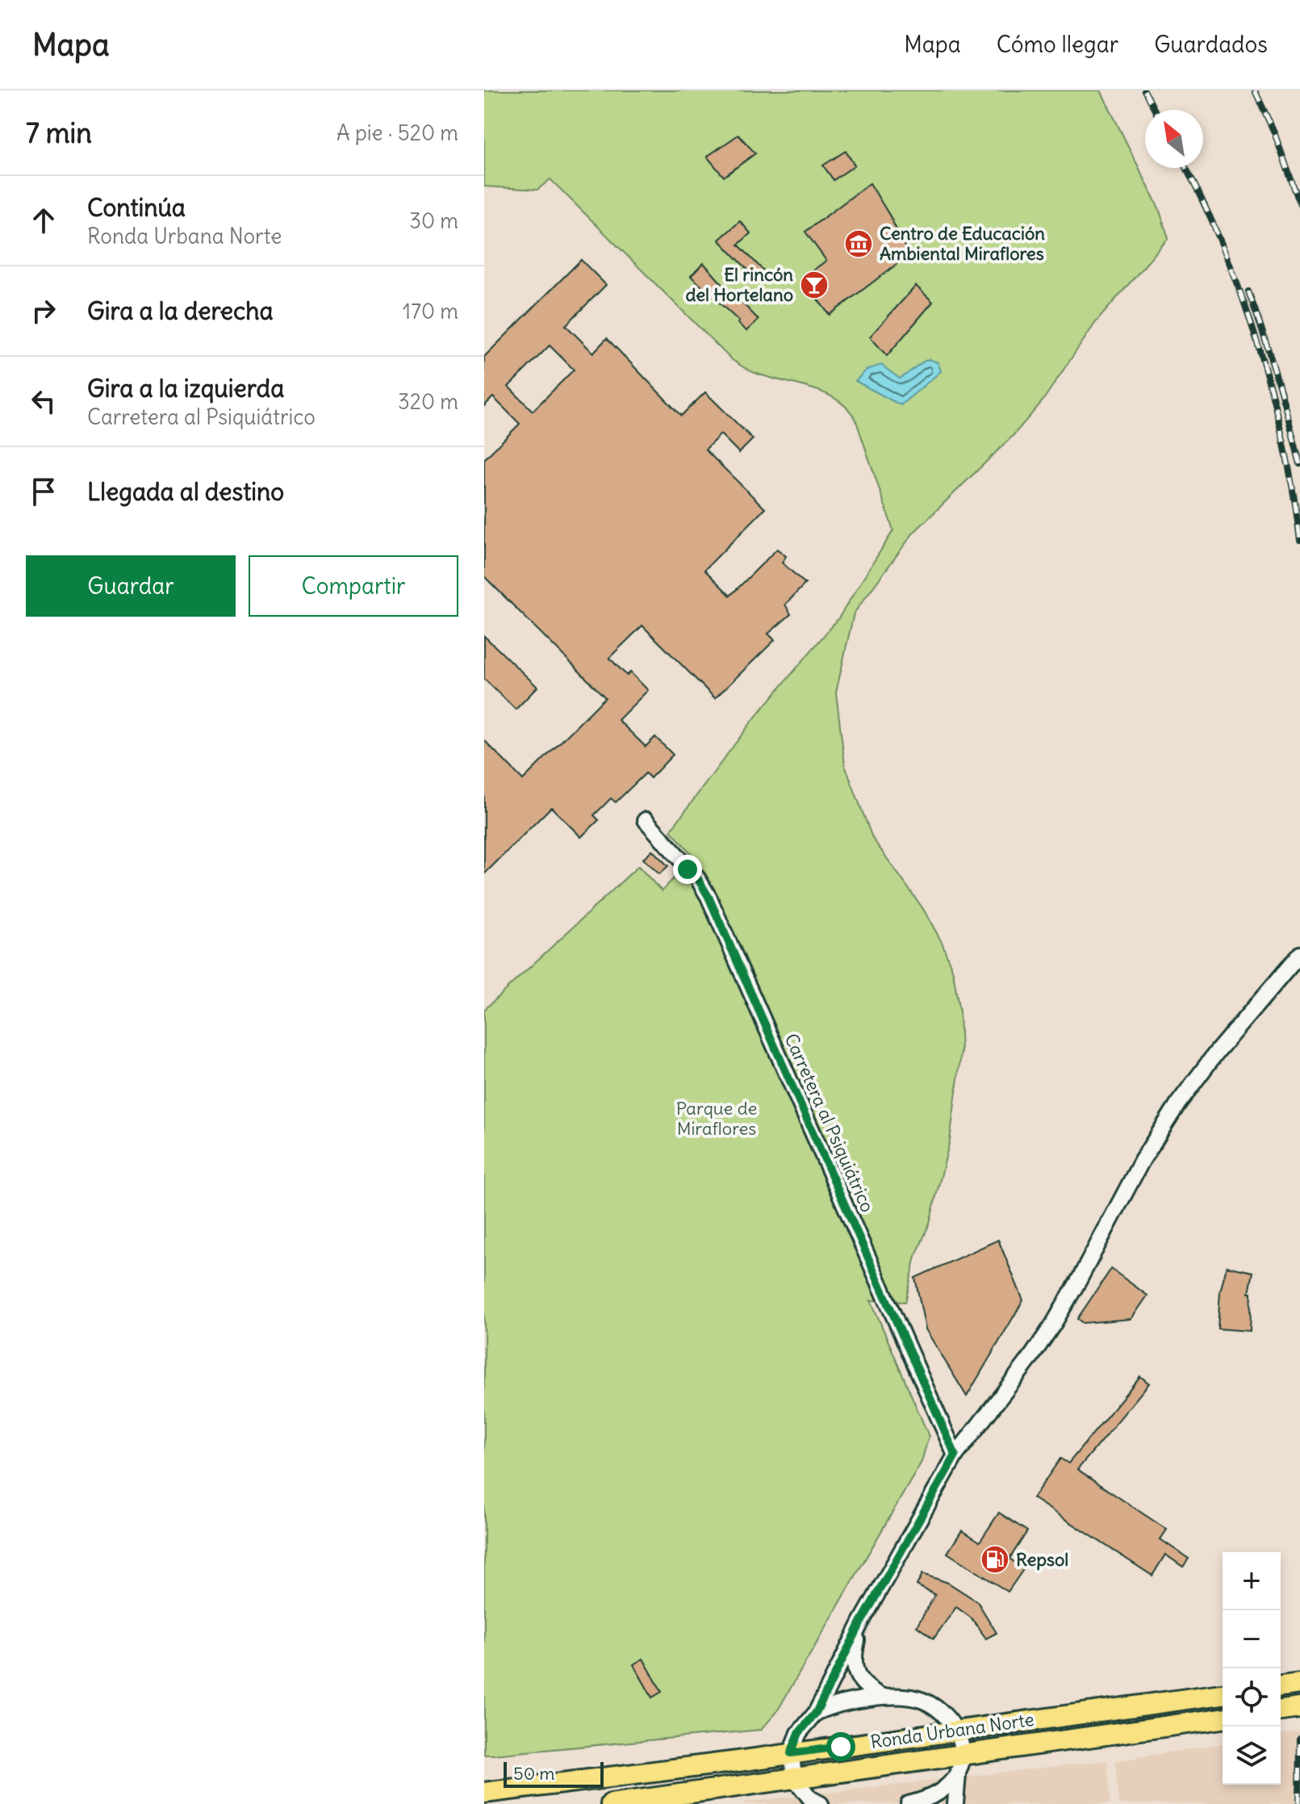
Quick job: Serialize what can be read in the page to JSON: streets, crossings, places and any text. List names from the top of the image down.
{
  "streets": {
    "main road": ["Ronda Urbana Norte"],
    "street": ["Carretera al Psiquiátrico"]
  },
  "parks": ["Parque de Miraflores"],
  "places": {
    "museum": ["Centro de Educación Ambiental Miraflores"],
    "bar": ["El rincón del Hortelano"],
    "fuel station": ["Repsol"]
  },
  "scale_bar": "50 m",
  "north": "top left",
  "page": {
    "header": "Mapa",
    "nav": ["Mapa", "Cómo llegar", "Guardados"],
    "heading": ["7 min", "A pie · 520 m"],
    "list": [
      ["Continúa", "Ronda Urbana Norte", "30 m"],
      ["Gira a la derecha", "170 m"],
      ["Gira a la izquierda", "Carretera al Psiquiátrico", "320 m"],
      "Llegada al destino"
    ],
    "buttons": ["Guardar", "Compartir"],
    "map_buttons": ["+", "−"],
    "scale": "50 m"
  }
}
